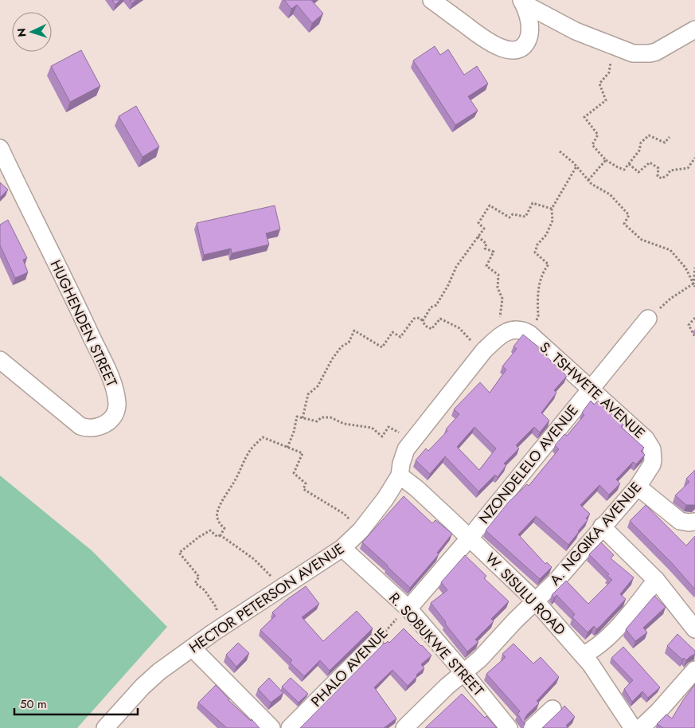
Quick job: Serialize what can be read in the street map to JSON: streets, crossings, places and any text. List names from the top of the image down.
{
  "streets": {
    "street": [
      "HUGHENDEN STREET",
      "S. TSHWETE AVENUE",
      "NZONDELELO AVENUE",
      "A. NGQIKA AVENUE",
      "W. SISULU ROAD",
      "HECTOR PETERSON AVENUE",
      "R. SOBUKWE STREET",
      "PHALO AVENUE"
    ]
  },
  "crossings": [
    ["S. TSHWETE AVENUE", "NZONDELELO AVENUE"],
    ["S. TSHWETE AVENUE", "A. NGQIKA AVENUE"],
    ["S. TSHWETE AVENUE", "HECTOR PETERSON AVENUE"],
    ["NZONDELELO AVENUE", "W. SISULU ROAD"],
    ["NZONDELELO AVENUE", "R. SOBUKWE STREET"],
    ["NZONDELELO AVENUE", "PHALO AVENUE"],
    ["A. NGQIKA AVENUE", "W. SISULU ROAD"],
    ["A. NGQIKA AVENUE", "R. SOBUKWE STREET"],
    ["W. SISULU ROAD", "HECTOR PETERSON AVENUE"],
    ["HECTOR PETERSON AVENUE", "R. SOBUKWE STREET"],
    ["R. SOBUKWE STREET", "PHALO AVENUE"]
  ],
  "scale_bar": "50 m",
  "north": "left"
}
